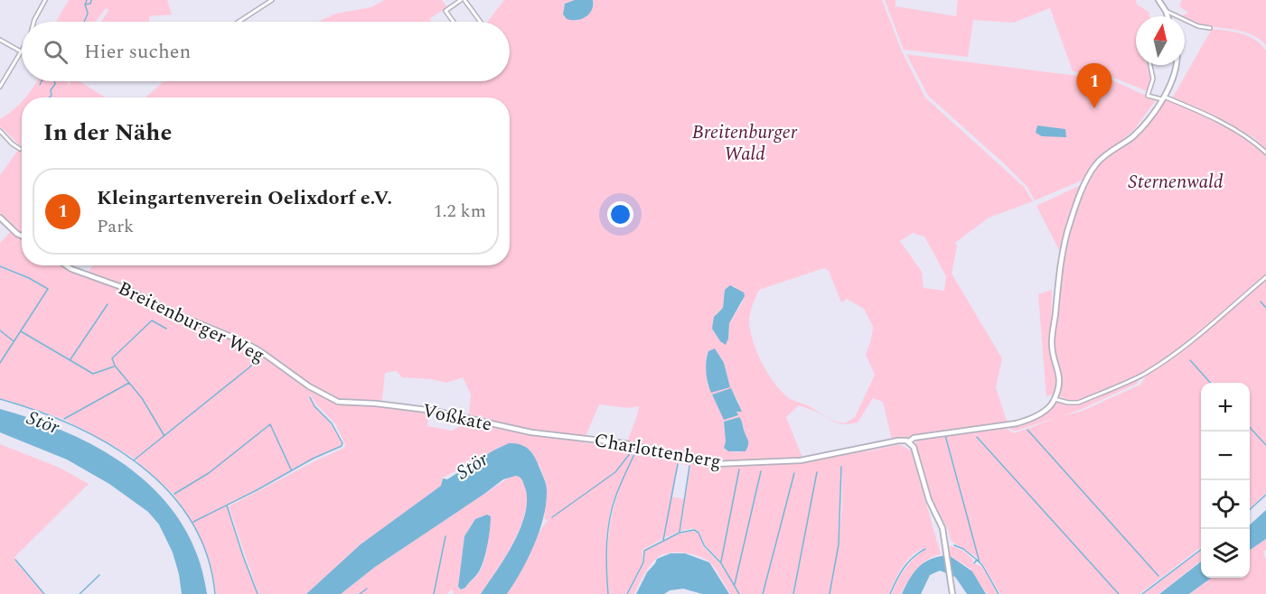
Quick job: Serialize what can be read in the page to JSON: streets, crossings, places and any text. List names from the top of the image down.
{
  "streets": {
    "main road": ["Breitenburger Weg", "Voßkate", "Charlottenberg"]
  },
  "crossings": [
    ["Breitenburger Weg", "Voßkate"],
    ["Voßkate", "Charlottenberg"]
  ],
  "water": ["Stör"],
  "parks": ["Breitenburger Wald", "Sternenwald"],
  "north": "top",
  "page": {
    "search": "Hier suchen",
    "pins": "1",
    "heading": "In der Nähe",
    "list": [
      {
        "mark": "1",
        "name": "Kleingartenverein Oelixdorf e.V.",
        "note": "Park",
        "value": "1.2 km"
      }
    ],
    "map_buttons": ["+", "−"]
  }
}
